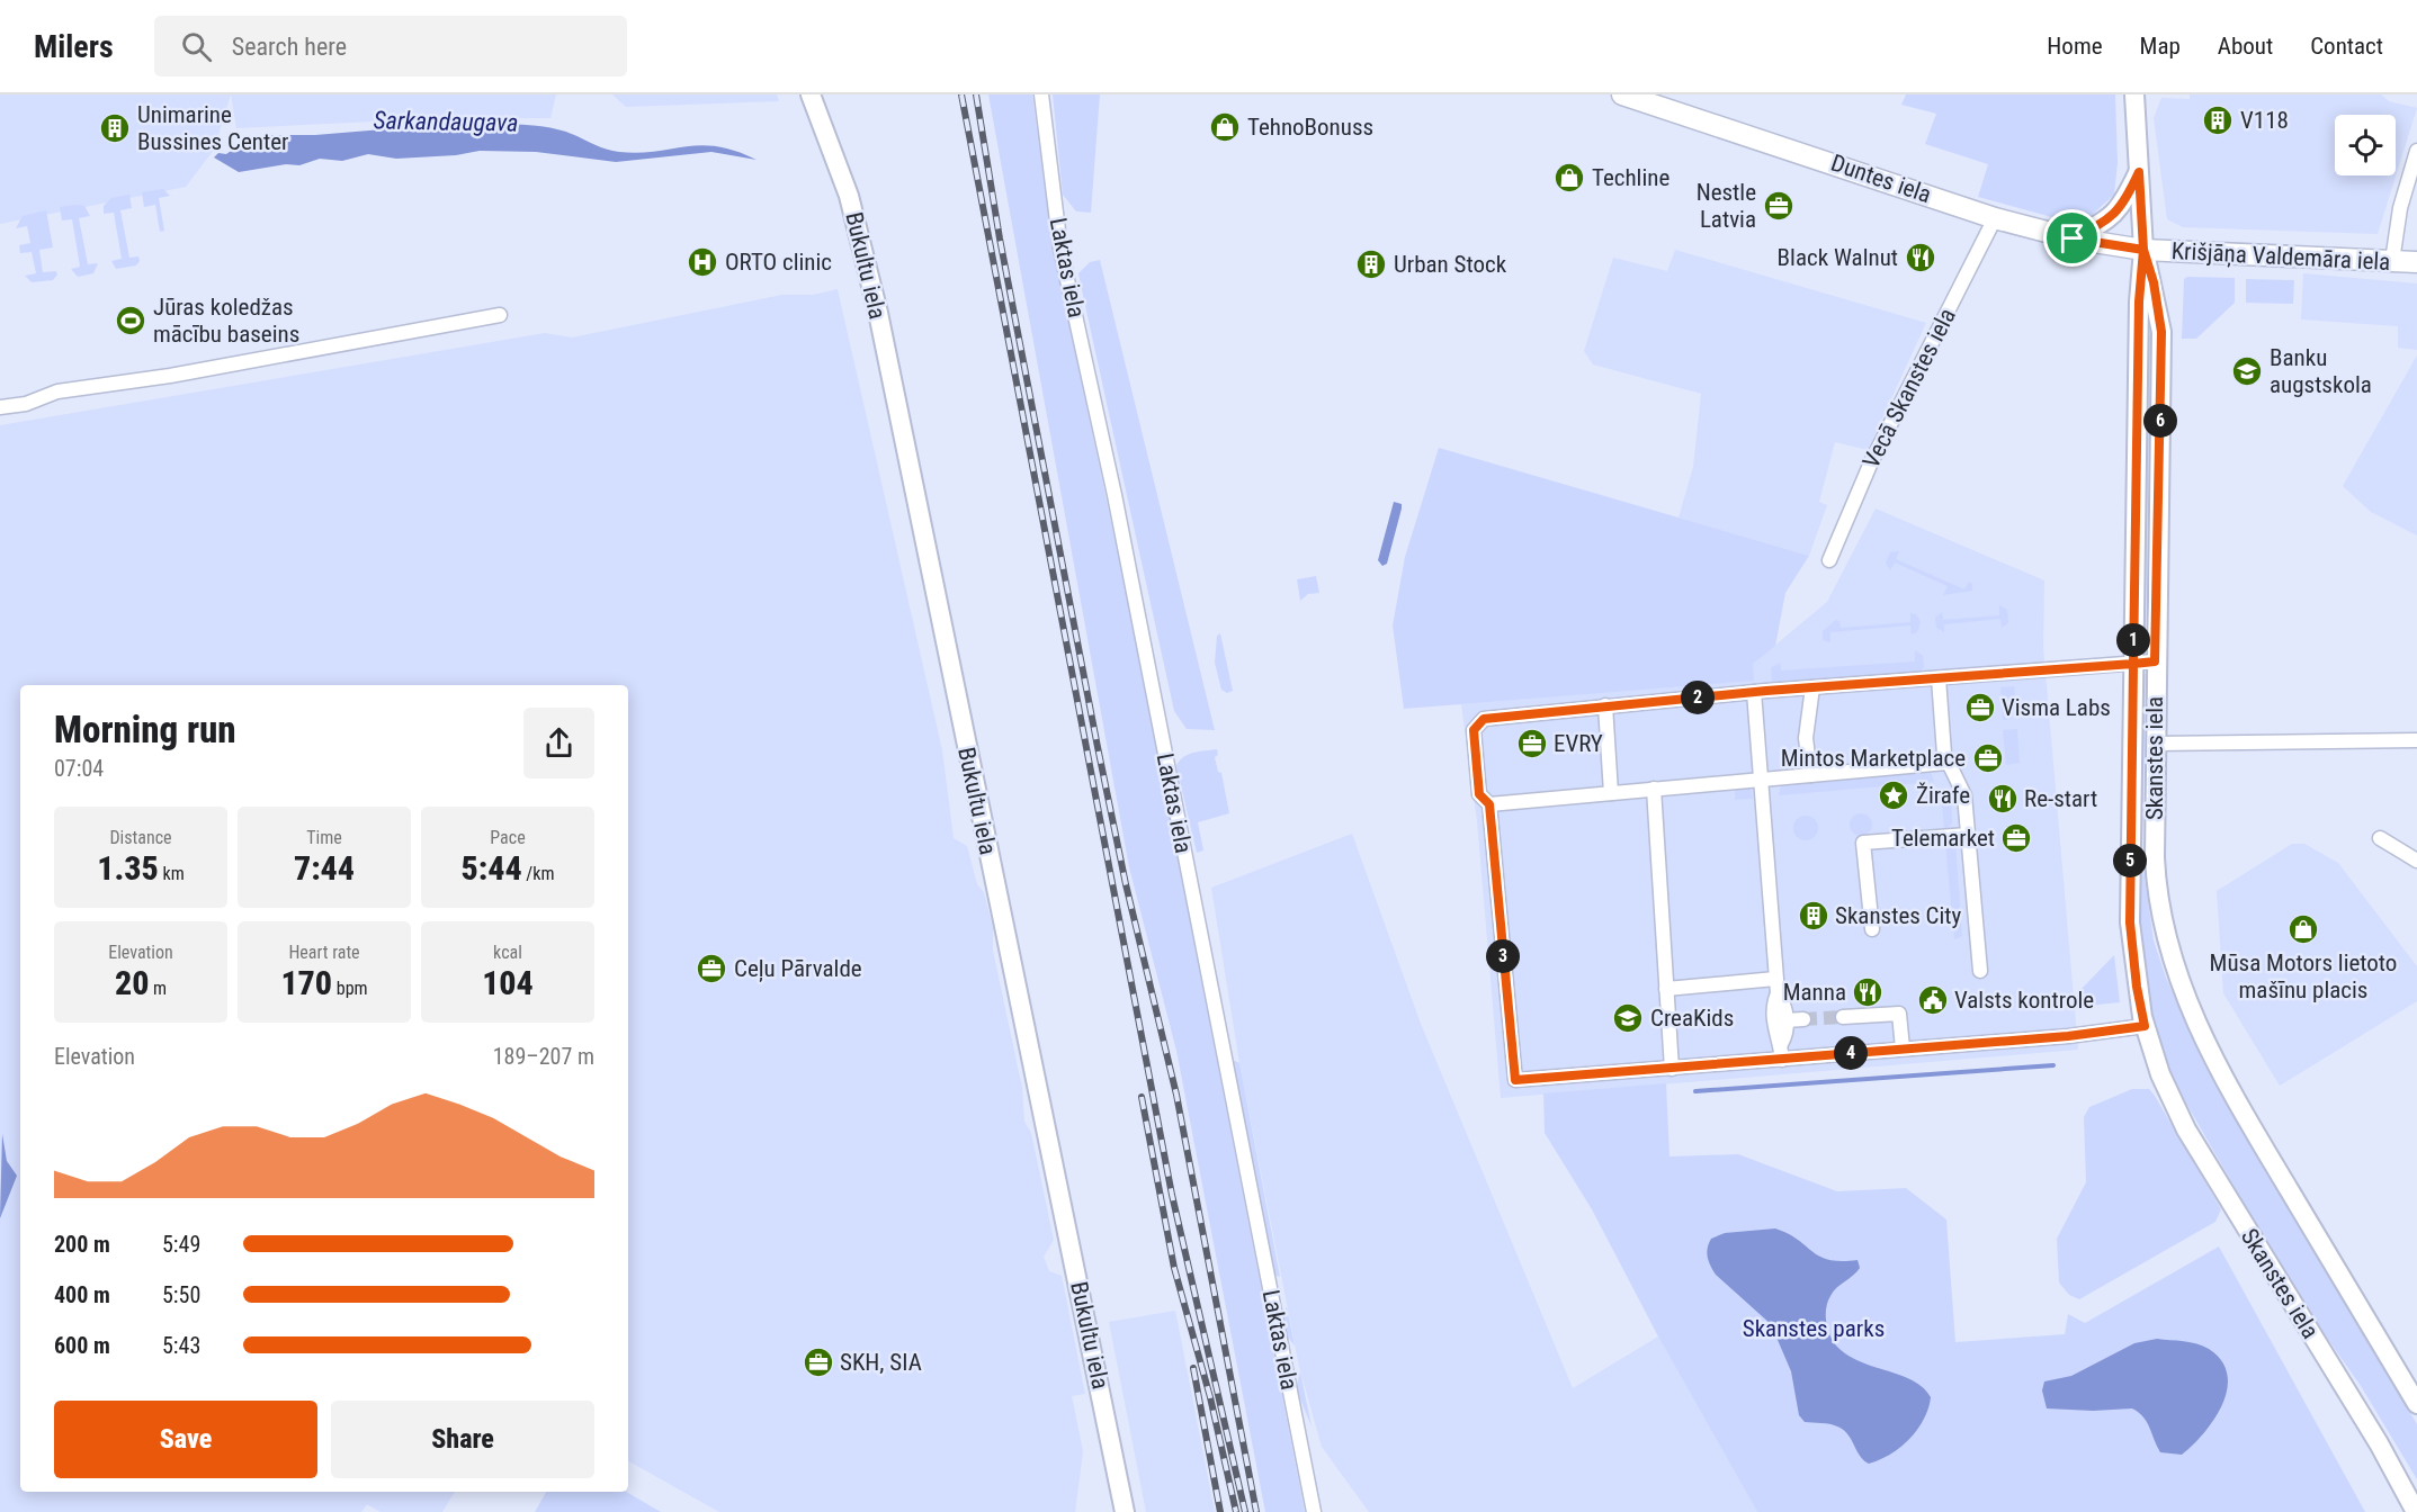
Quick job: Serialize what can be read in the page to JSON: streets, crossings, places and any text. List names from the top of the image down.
{
  "streets": {
    "main road": [
      "Duntes iela",
      "Krišjāņa Valdemāra iela",
      "Bukultu iela",
      "Skanstes iela"
    ],
    "street": ["Laktas iela", "Vecā Skanstes iela"]
  },
  "crossings": [
    ["Duntes iela", "Krišjāņa Valdemāra iela"],
    ["Duntes iela", "Vecā Skanstes iela"],
    ["Duntes iela", "Skanstes iela"],
    ["Krišjāņa Valdemāra iela", "Skanstes iela"]
  ],
  "water": ["Sarkandaugava"],
  "parks": ["Skanstes parks"],
  "places": {
    "building": [
      "V118",
      "Unimarine Bussines Center",
      "Urban Stock",
      "Skanstes City"
    ],
    "shop": ["TehnoBonuss", "Techline", "Mūsa Motors lietoto mašīnu placis"],
    "office": [
      "Nestle Latvia",
      "Visma Labs",
      "EVRY",
      "Mintos Marketplace",
      "Telemarket",
      "Ceļu Pārvalde",
      "SKH, SIA"
    ],
    "restaurant": ["Black Walnut", "Re-start", "Manna"],
    "hospital": ["ORTO clinic"],
    "sports": ["Jūras koledžas mācību baseins"],
    "school or university": ["Banku augstskola", "CreaKids"],
    "place": ["Žirafe"],
    "public building": ["Valsts kontrole"]
  },
  "page": {
    "header": "Milers",
    "search": "Search here",
    "nav": [
      "Home",
      "Map",
      "About",
      "Contact"
    ],
    "pins": [
      "6",
      "1",
      "2",
      "5",
      "3",
      "4"
    ],
    "heading": ["Morning run", "07:04"],
    "stats": [
      ["Distance", "1.35 km"],
      ["Time", "7:44"],
      ["Pace", "5:44 /km"],
      ["Elevation", "20 m"],
      ["Heart rate", "170 bpm"],
      ["kcal", "104"]
    ],
    "chart": ["Elevation", "189–207 m"],
    "list": [
      {
        "name": "200 m",
        "note": "5:49"
      },
      {
        "name": "400 m",
        "note": "5:50"
      },
      {
        "name": "600 m",
        "note": "5:43"
      }
    ],
    "buttons": ["Save", "Share"]
  }
}
